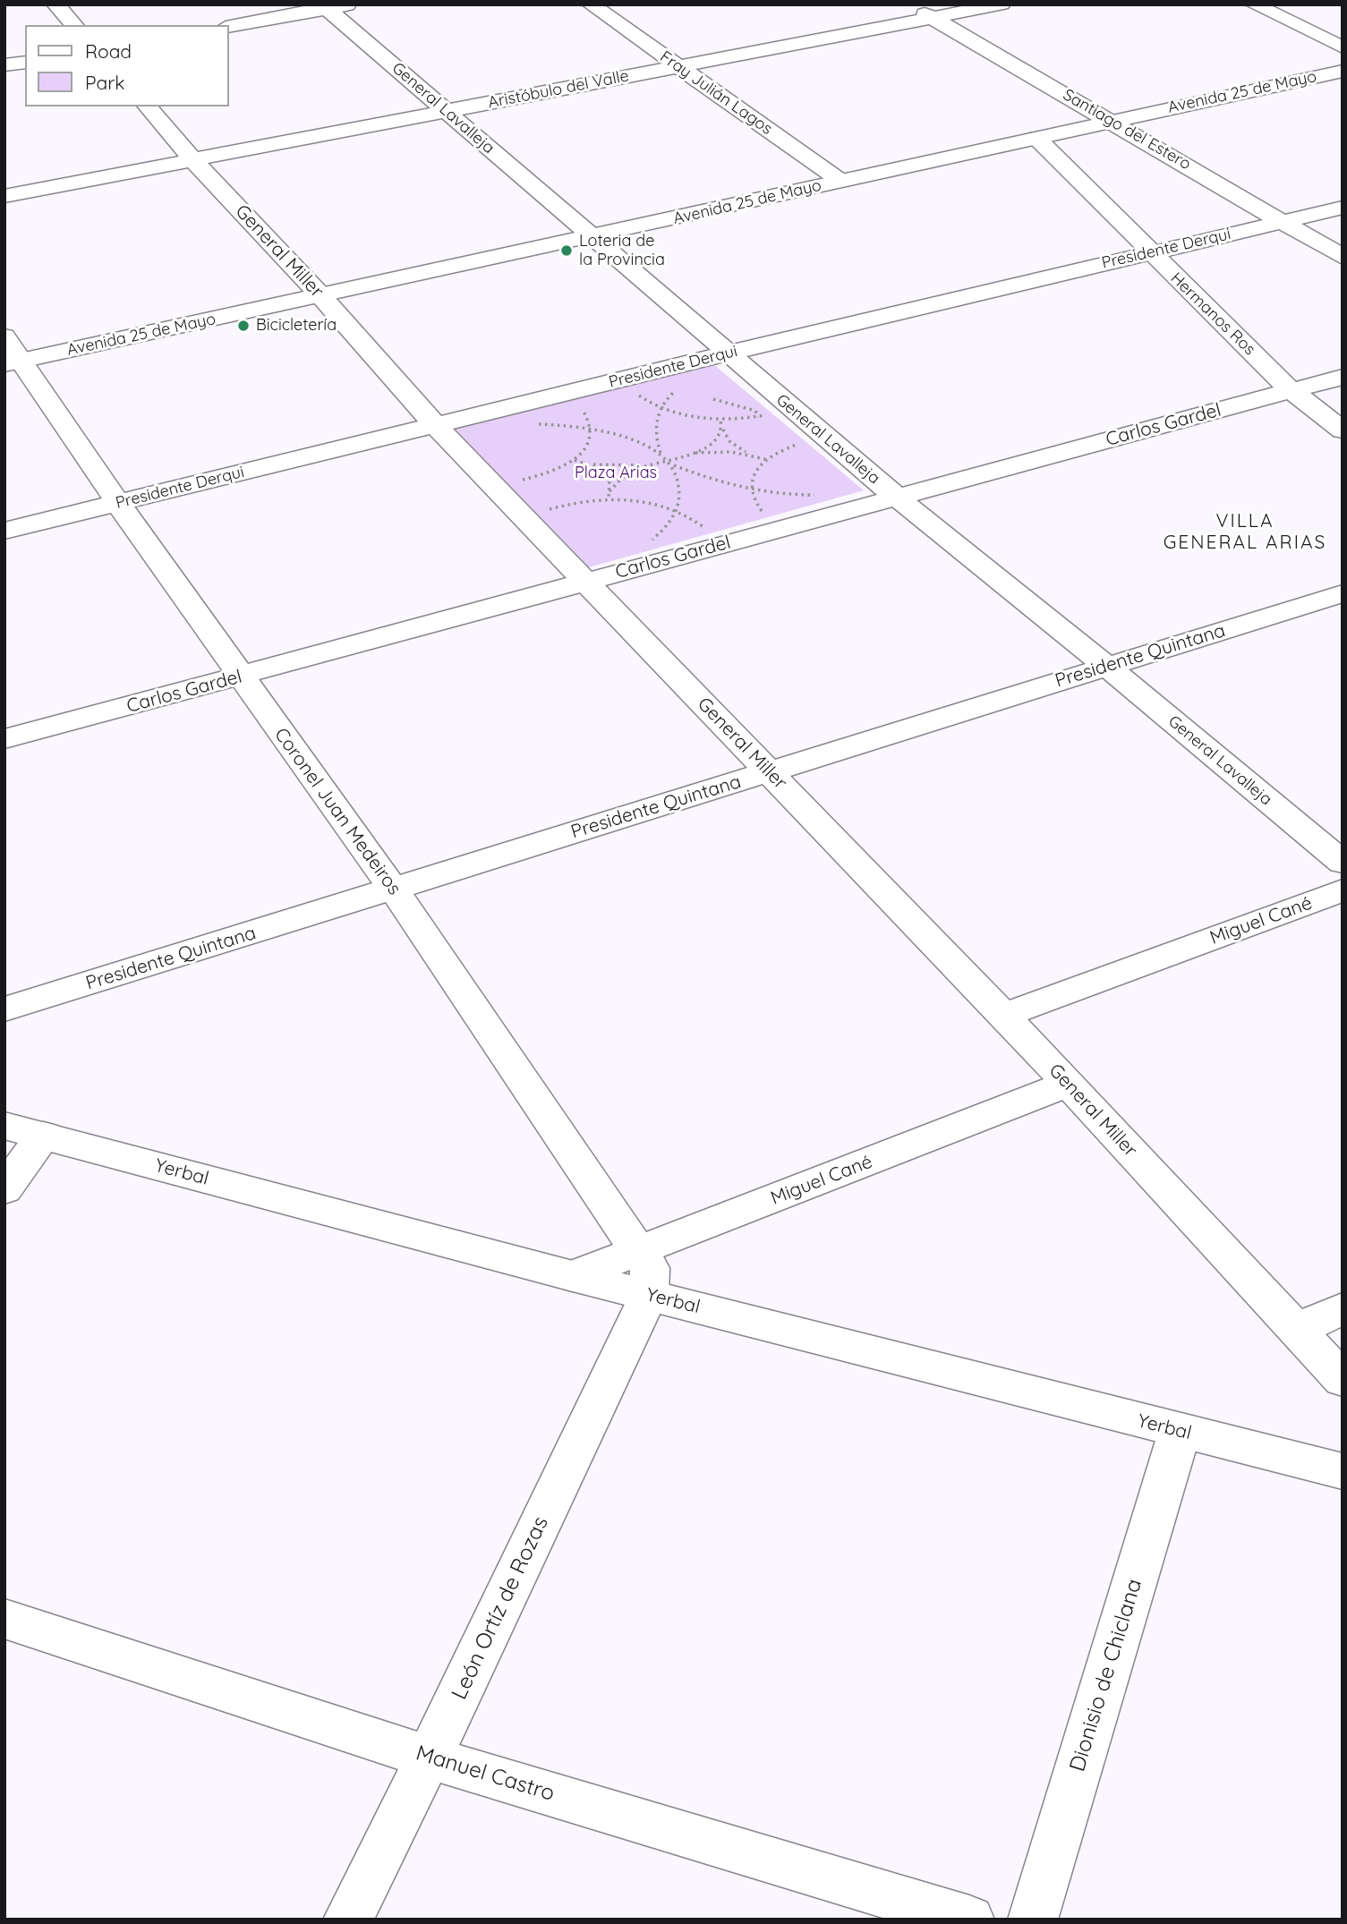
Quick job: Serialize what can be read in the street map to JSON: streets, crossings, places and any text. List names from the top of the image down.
{
  "streets": {
    "street": [
      "Aristóbulo del Valle",
      "Avenida 25 de Mayo",
      "Fray Julián Lagos",
      "General Lavalleja",
      "Santiago del Estero",
      "Presidente Derqui",
      "General Miller",
      "Hermanos Ros",
      "Carlos Gardel",
      "Presidente Quintana",
      "Coronel Juan Medeiros",
      "Miguel Cané",
      "Yerbal",
      "León Ortíz de Rozas",
      "Dionisio de Chiclana",
      "Manuel Castro"
    ]
  },
  "crossings": [
    ["Aristóbulo del Valle", "Fray Julián Lagos"],
    ["Aristóbulo del Valle", "General Lavalleja"],
    ["Aristóbulo del Valle", "Santiago del Estero"],
    ["Aristóbulo del Valle", "General Miller"],
    ["Avenida 25 de Mayo", "Fray Julián Lagos"],
    ["Avenida 25 de Mayo", "General Lavalleja"],
    ["Avenida 25 de Mayo", "Santiago del Estero"],
    ["Avenida 25 de Mayo", "General Miller"],
    ["Avenida 25 de Mayo", "Hermanos Ros"],
    ["Avenida 25 de Mayo", "Coronel Juan Medeiros"],
    ["General Lavalleja", "Presidente Derqui"],
    ["General Lavalleja", "Carlos Gardel"],
    ["General Lavalleja", "Presidente Quintana"],
    ["Santiago del Estero", "Presidente Derqui"],
    ["Presidente Derqui", "General Miller"],
    ["Presidente Derqui", "Hermanos Ros"],
    ["Presidente Derqui", "Coronel Juan Medeiros"],
    ["General Miller", "Carlos Gardel"],
    ["General Miller", "Presidente Quintana"],
    ["General Miller", "Miguel Cané"],
    ["Hermanos Ros", "Carlos Gardel"],
    ["Carlos Gardel", "Coronel Juan Medeiros"],
    ["Presidente Quintana", "Coronel Juan Medeiros"],
    ["Coronel Juan Medeiros", "Miguel Cané"],
    ["Coronel Juan Medeiros", "Yerbal"],
    ["Coronel Juan Medeiros", "León Ortíz de Rozas"],
    ["Miguel Cané", "Yerbal"],
    ["Yerbal", "León Ortíz de Rozas"],
    ["Yerbal", "Dionisio de Chiclana"],
    ["León Ortíz de Rozas", "Manuel Castro"]
  ],
  "districts": ["VILLA GENERAL ARIAS"],
  "parks": ["Plaza Arias"],
  "places": ["Loteria de la Provincia", "Bicicletería"],
  "legend": ["Road", "Park"]
}
